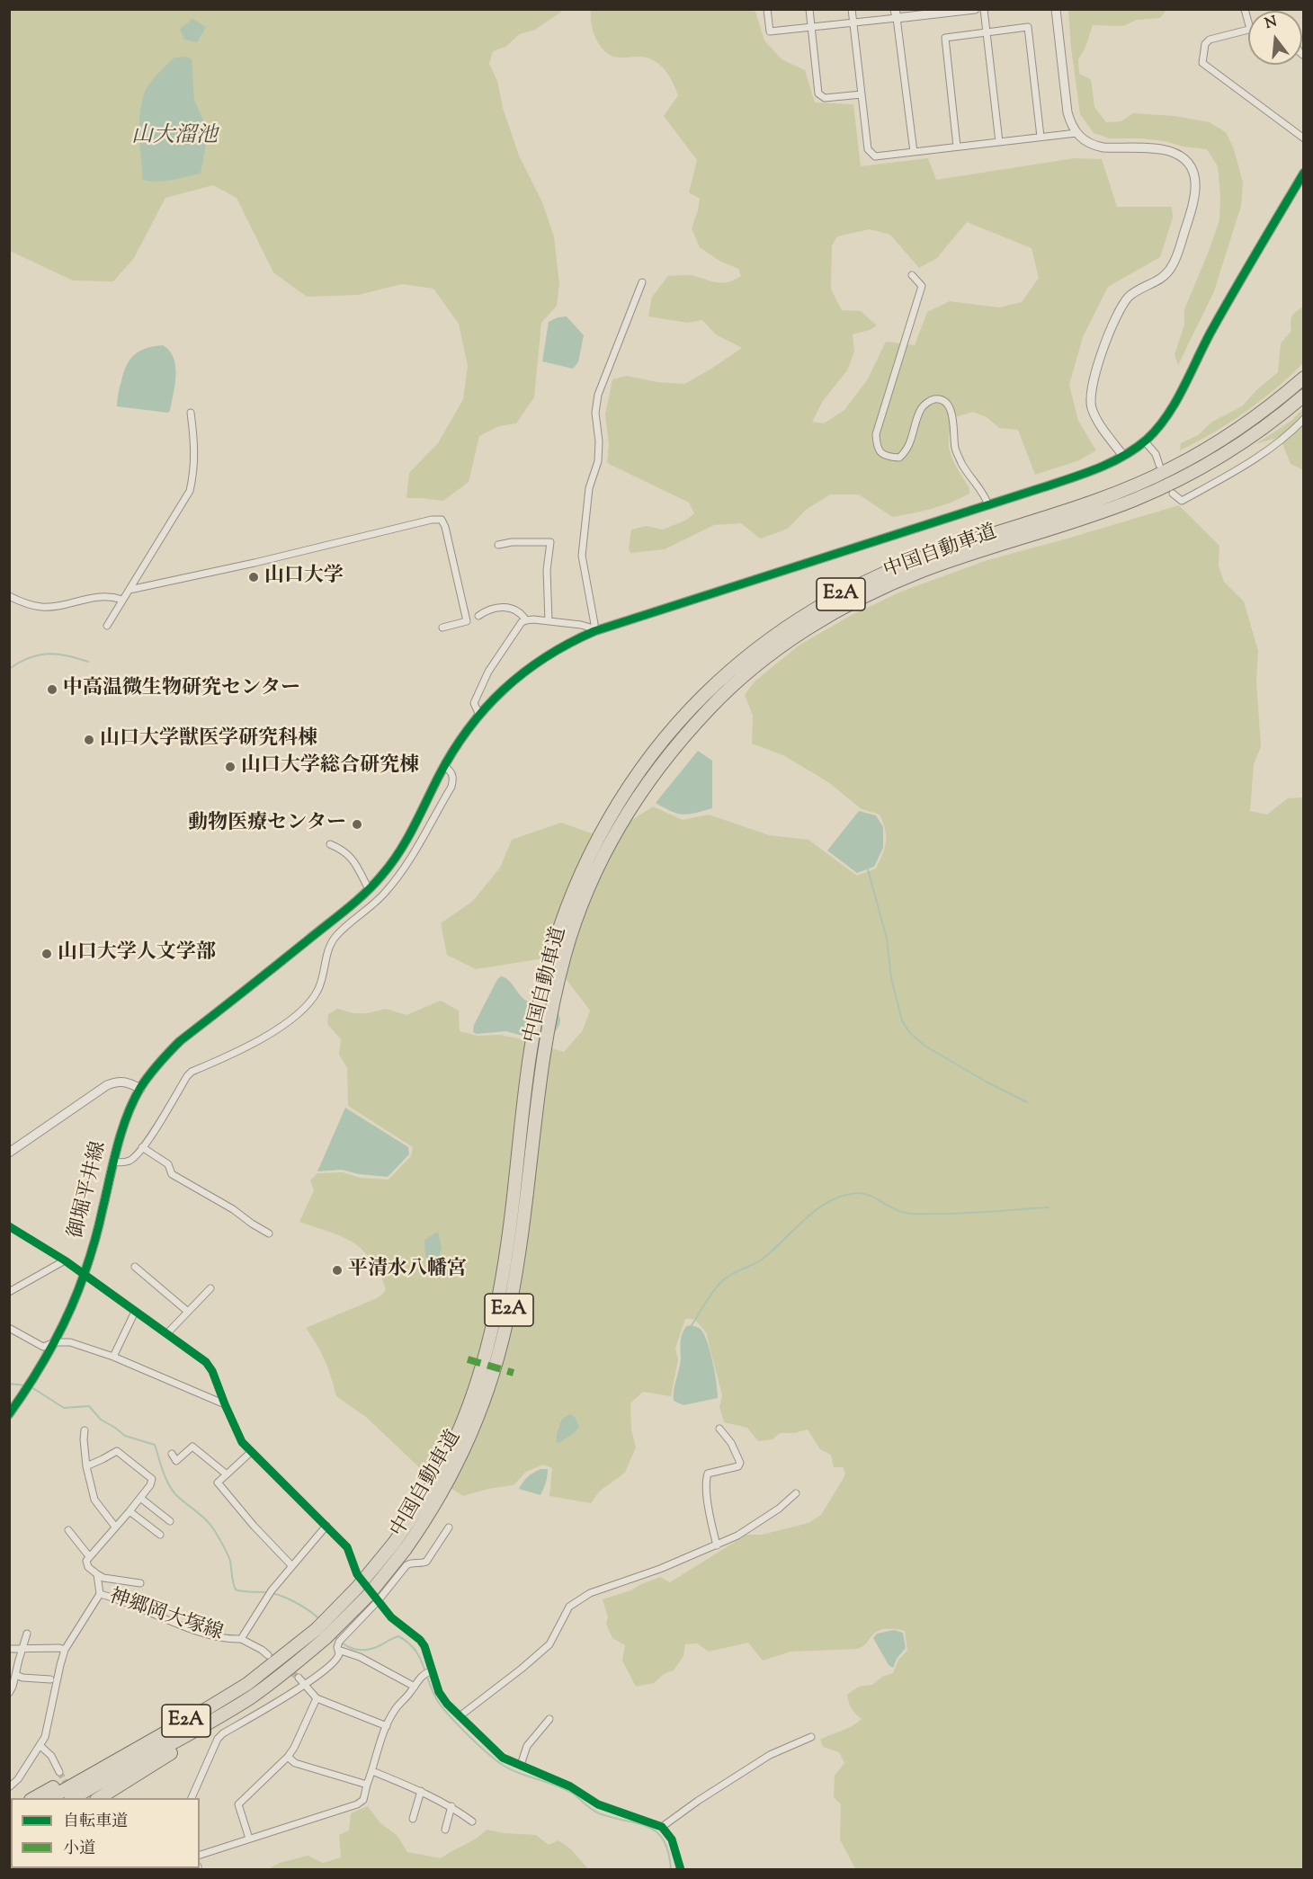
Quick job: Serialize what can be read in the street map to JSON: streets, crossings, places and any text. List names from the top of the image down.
{
  "streets": {
    "highway": ["中国自動車道", "E2A"],
    "street": ["御堀平井線", "神郷岡大塚線"]
  },
  "water": ["山大溜池"],
  "places": [
    "山口大学",
    "中高温微生物研究センター",
    "山口大学獣医学研究科棟",
    "山口大学総合研究棟",
    "動物医療センター",
    "山口大学人文学部",
    "平清水八幡宮"
  ],
  "legend": ["自転車道", "小道"],
  "north": "top"
}
